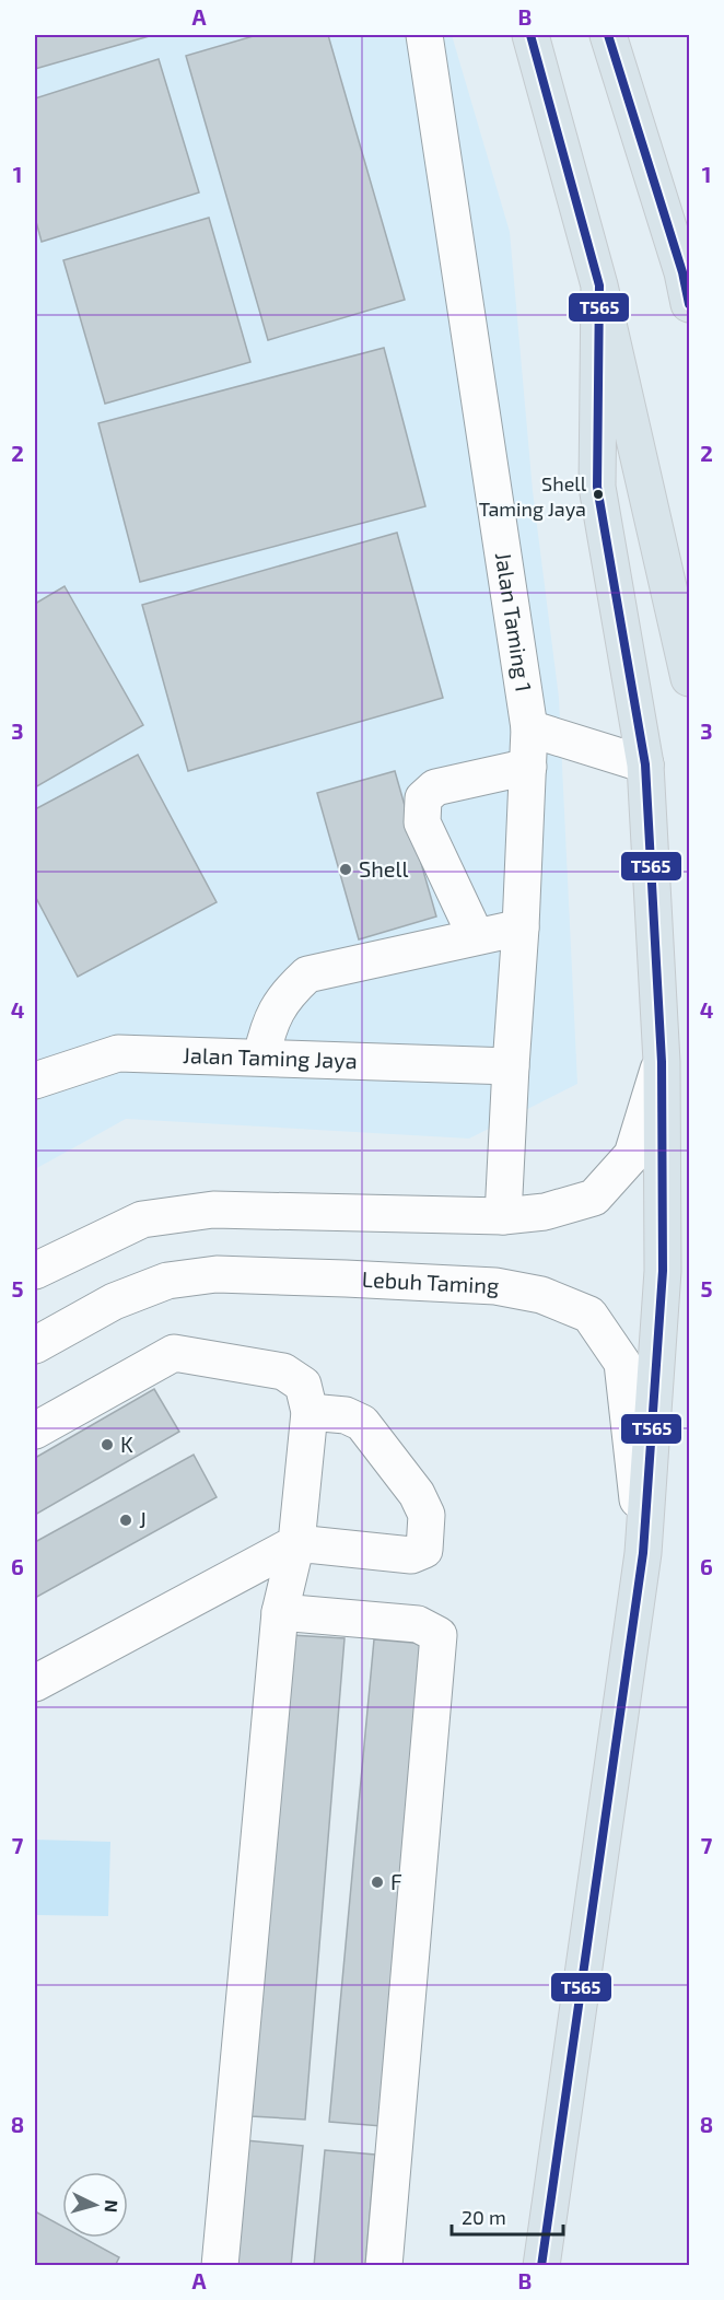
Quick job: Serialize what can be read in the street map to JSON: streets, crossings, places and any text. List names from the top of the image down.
{
  "streets": {
    "street": ["Jalan Taming 1", "Jalan Taming Jaya", "Lebuh Taming"]
  },
  "crossings": [
    ["Jalan Taming 1", "Jalan Taming Jaya"]
  ],
  "places": [
    "Shell Taming Jaya",
    "Shell",
    "K",
    "J",
    "F"
  ],
  "lines": ["transit line T565"],
  "scale_bar": "20 m",
  "north": "right",
  "grid": {
    "columns": ["A", "B"],
    "rows": [
      "1",
      "2",
      "3",
      "4",
      "5",
      "6",
      "7",
      "8"
    ]
  }
}
